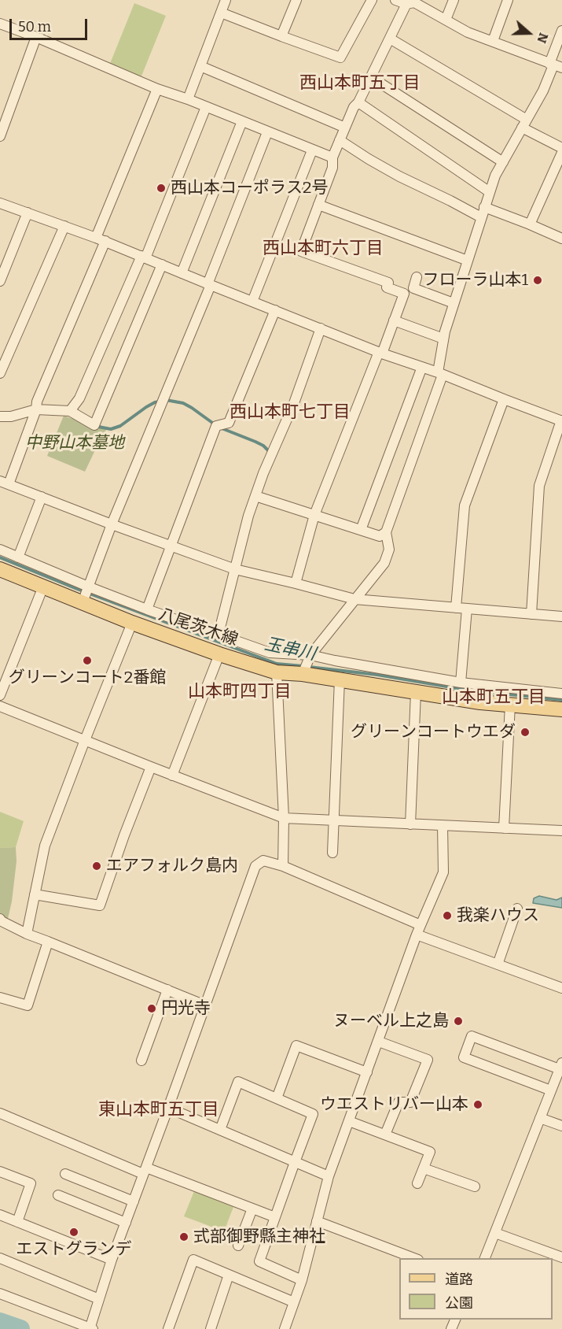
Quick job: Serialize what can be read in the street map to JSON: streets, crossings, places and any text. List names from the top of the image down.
{
  "streets": {
    "main road": ["八尾茨木線"]
  },
  "districts": [
    "西山本町五丁目",
    "西山本町六丁目",
    "西山本町七丁目",
    "山本町四丁目",
    "山本町五丁目",
    "東山本町五丁目"
  ],
  "water": ["玉串川"],
  "parks": ["中野山本墓地"],
  "places": [
    "西山本コーポラス2号",
    "フローラ山本1",
    "グリーンコート2番館",
    "グリーンコートウエダ",
    "エアフォルク島内",
    "我楽ハウス",
    "円光寺",
    "ヌーベル上之島",
    "ウエストリバー山本",
    "エストグランデ",
    "式部御野縣主神社"
  ],
  "legend": ["道路", "公園"],
  "scale_bar": "50 m",
  "north": "right"
}
